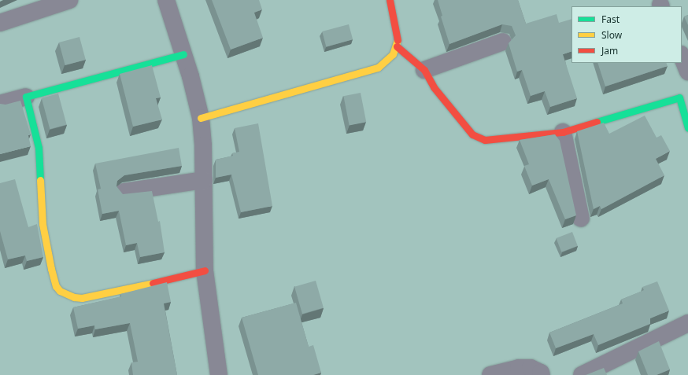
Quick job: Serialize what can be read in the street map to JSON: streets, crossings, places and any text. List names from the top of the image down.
{
  "legend": ["Fast", "Slow", "Jam"]
}
